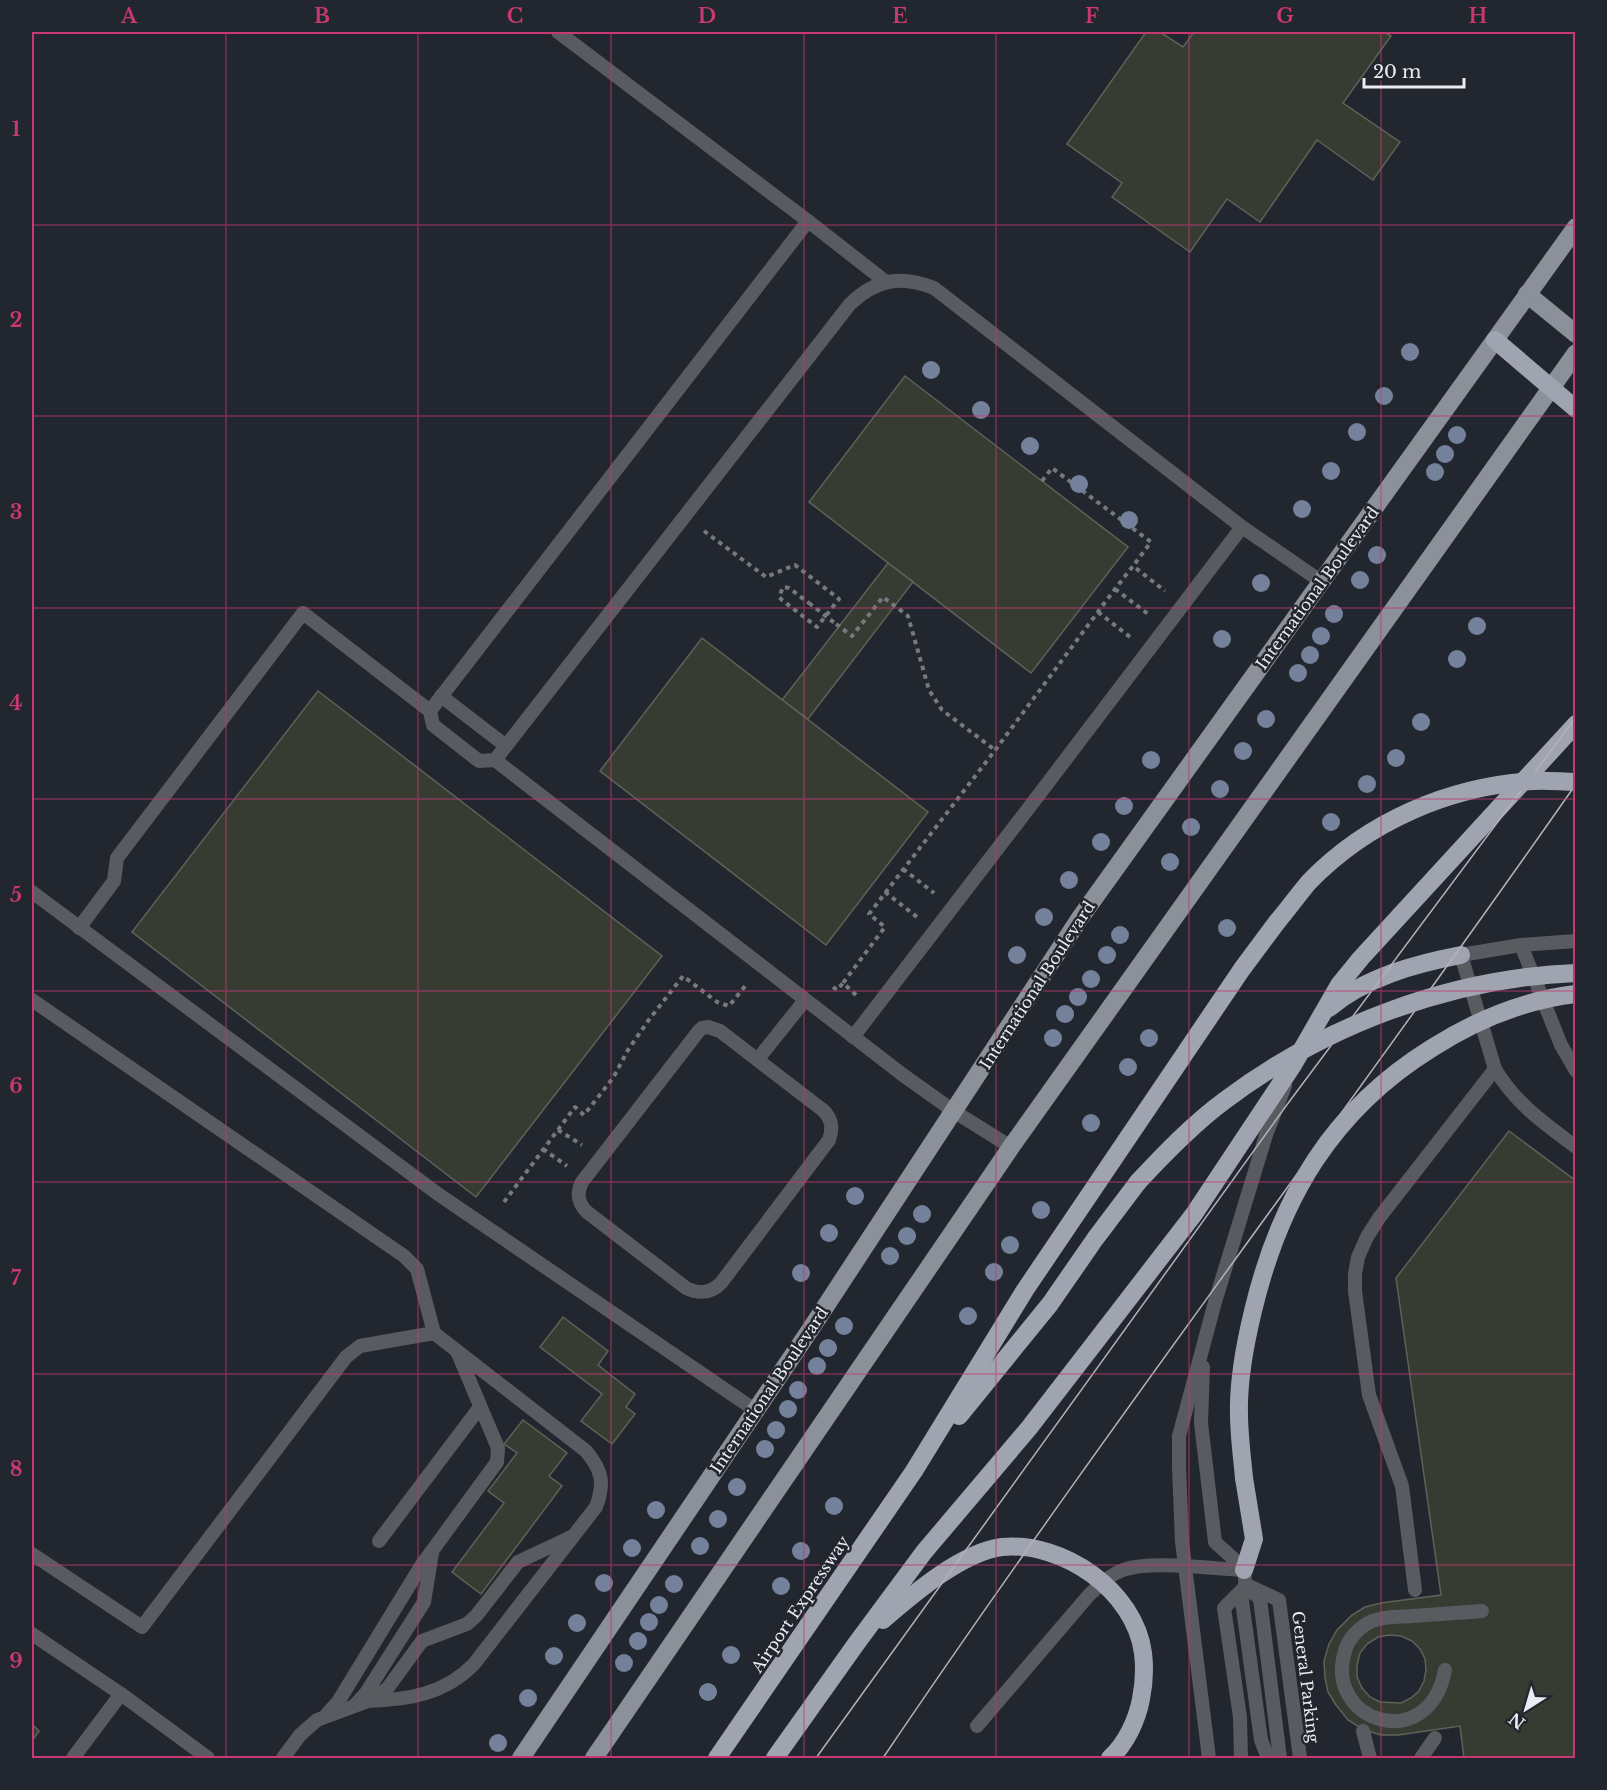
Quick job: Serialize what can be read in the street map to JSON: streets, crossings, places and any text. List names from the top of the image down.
{
  "streets": {
    "highway": ["Airport Expressway"],
    "main road": ["International Boulevard"],
    "lane": ["General Parking"]
  },
  "scale_bar": "20 m",
  "north": "bottom left",
  "grid": {
    "columns": [
      "A",
      "B",
      "C",
      "D",
      "E",
      "F",
      "G",
      "H"
    ],
    "rows": [
      "1",
      "2",
      "3",
      "4",
      "5",
      "6",
      "7",
      "8",
      "9"
    ]
  }
}
